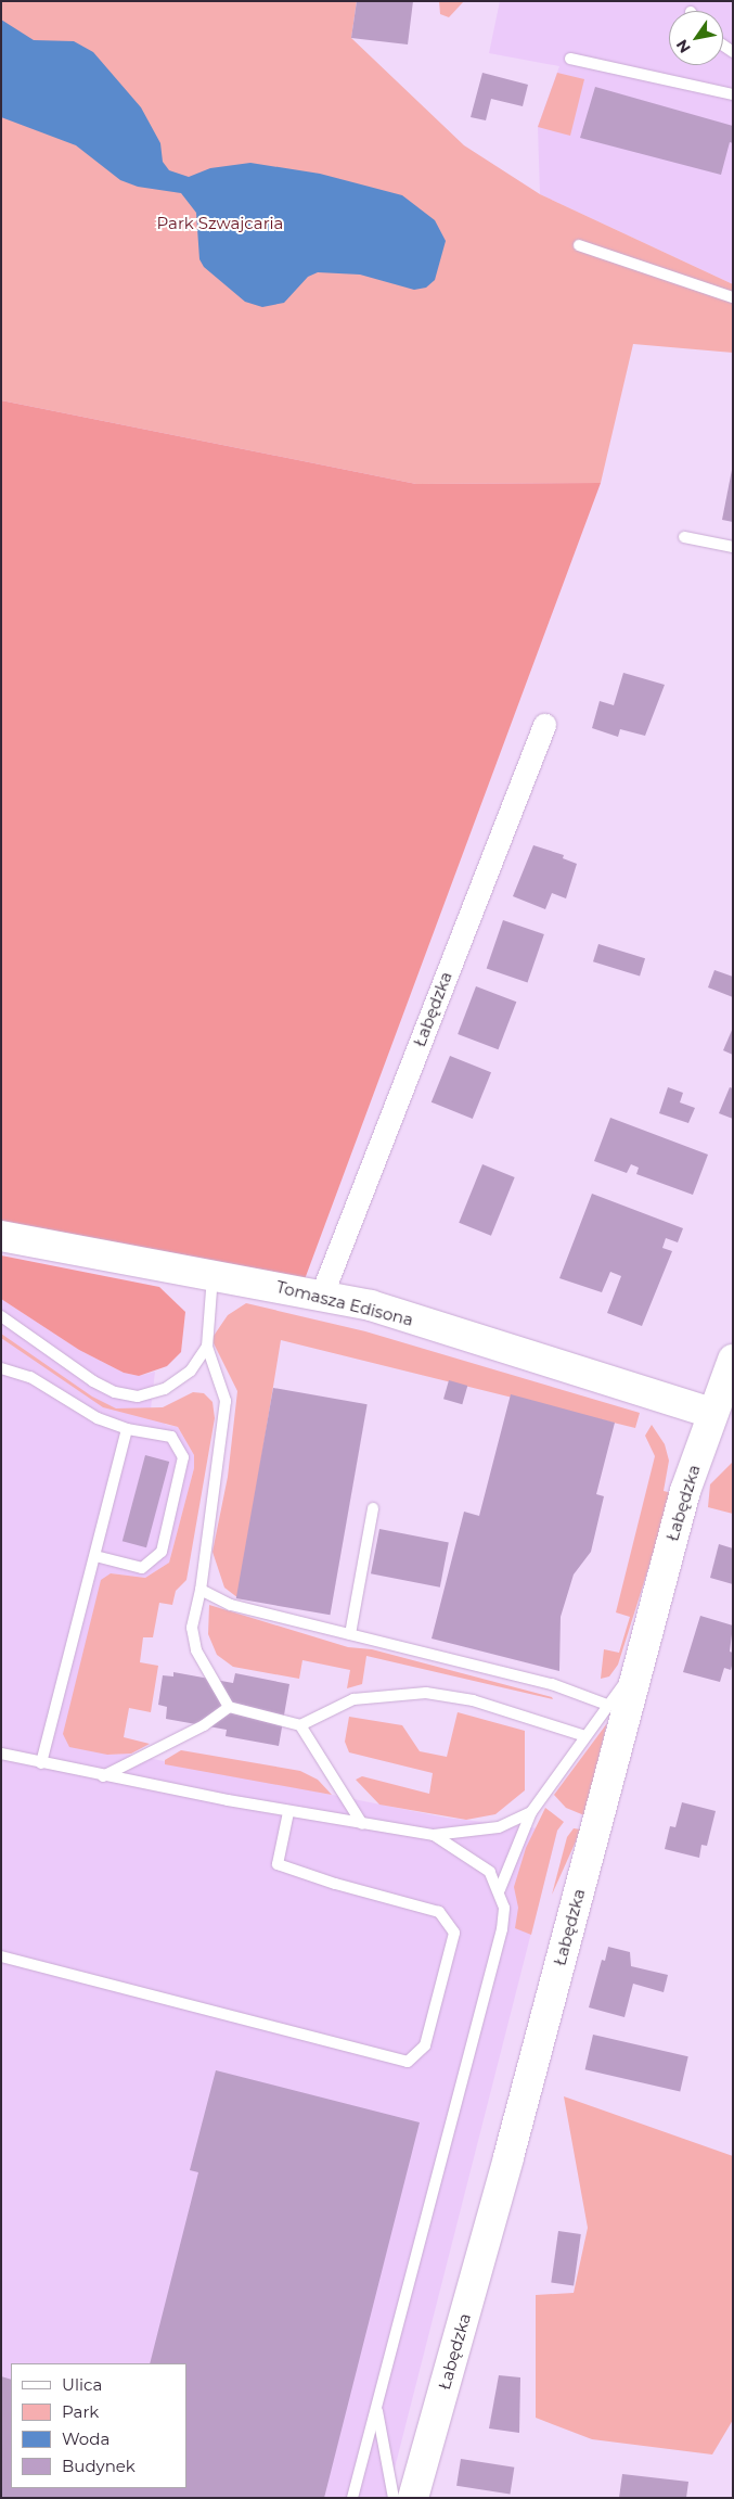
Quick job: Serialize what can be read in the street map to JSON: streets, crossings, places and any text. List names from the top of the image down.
{
  "streets": {
    "street": ["Łabędzka", "Tomasza Edisona"]
  },
  "crossings": [
    ["Łabędzka", "Tomasza Edisona"]
  ],
  "parks": ["Park Szwajcaria"],
  "legend": [
    "Ulica",
    "Park",
    "Woda",
    "Budynek"
  ],
  "north": "bottom left"
}
